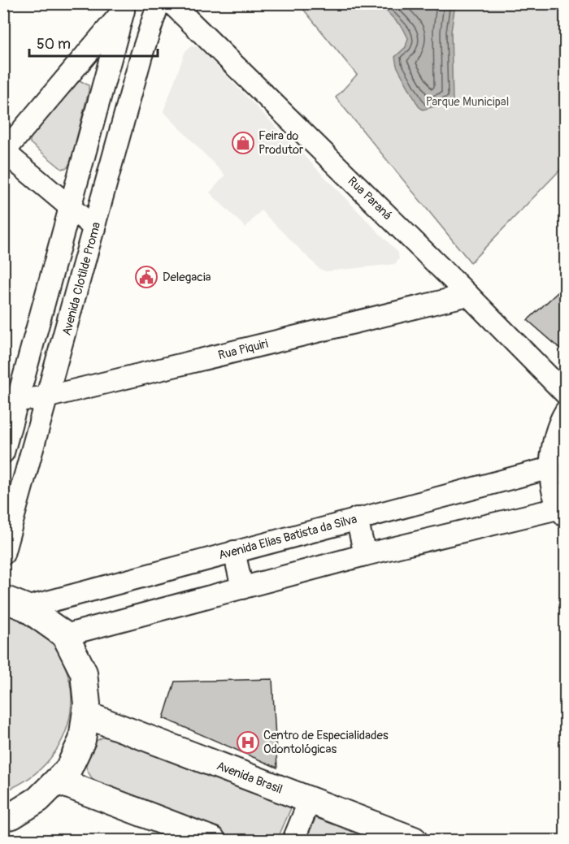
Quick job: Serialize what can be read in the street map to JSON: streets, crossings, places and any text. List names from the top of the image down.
{
  "streets": {
    "main road": ["Avenida Brasil"],
    "street": [
      "Rua Paraná",
      "Avenida Clotilde Proma",
      "Rua Piquiri",
      "Avenida Elias Batista da Silva"
    ]
  },
  "crossings": [
    ["Rua Paraná", "Rua Piquiri"],
    ["Avenida Clotilde Proma", "Rua Piquiri"]
  ],
  "parks": ["Parque Municipal"],
  "places": {
    "shop": ["Feira do Produtor"],
    "public building": ["Delegacia"],
    "hospital": ["Centro de Especialidades Odontológicas"]
  },
  "scale_bar": "50 m"
}
